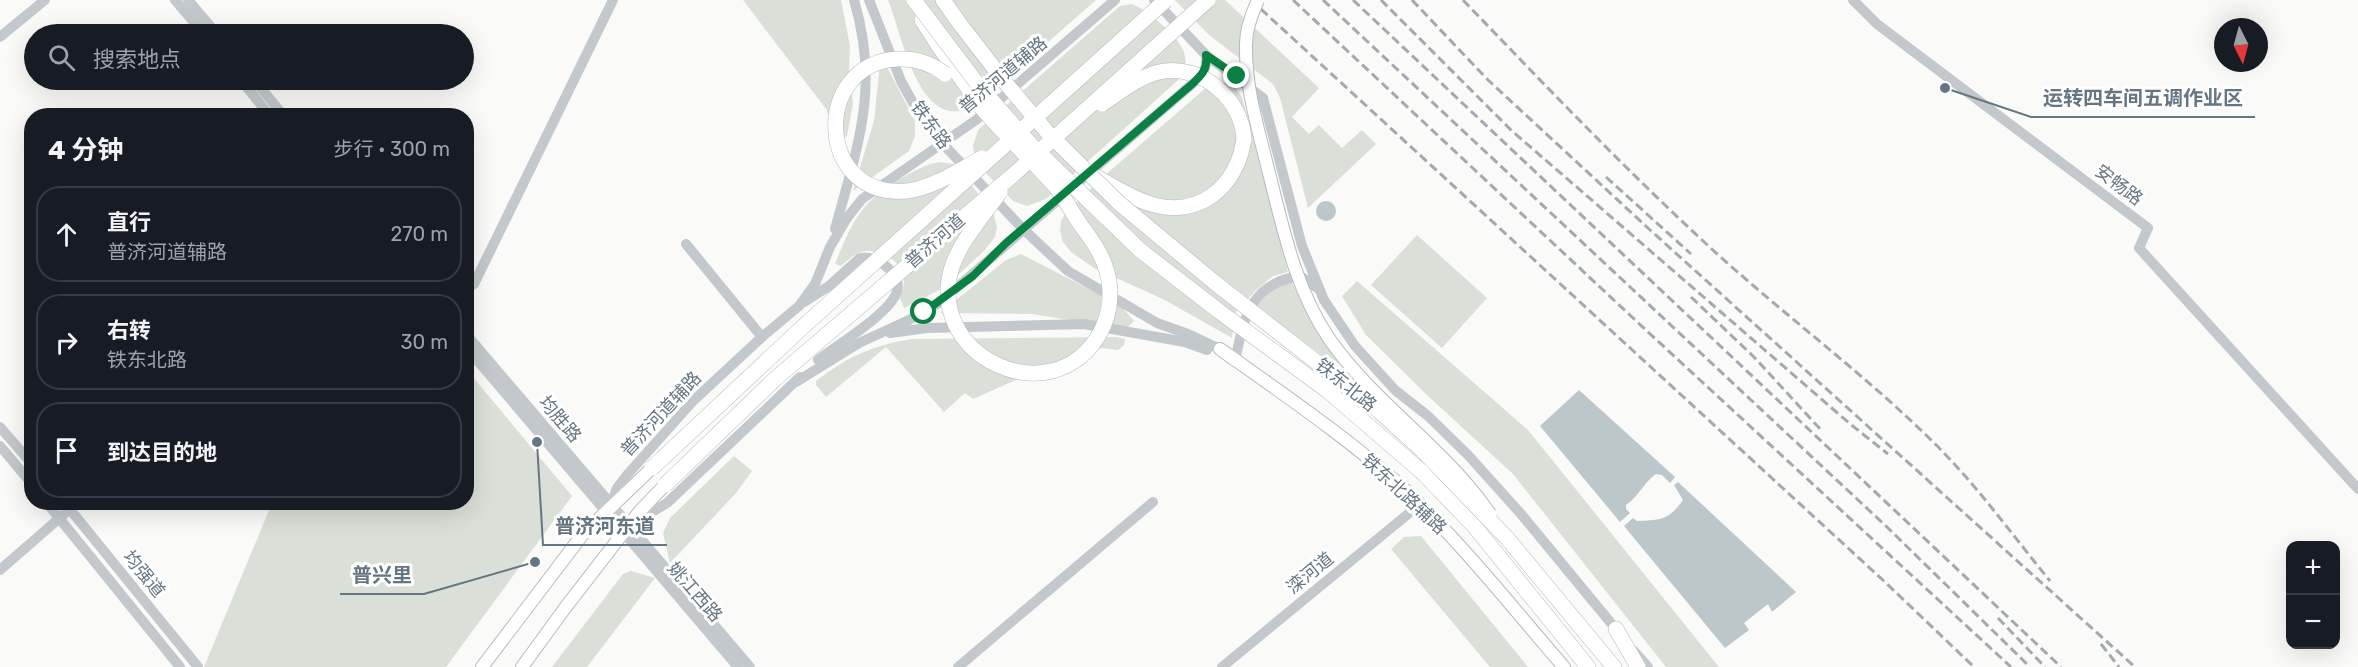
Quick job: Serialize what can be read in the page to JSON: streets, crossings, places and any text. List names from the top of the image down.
{
  "streets": {
    "highway": ["普济河道", "铁东北路"],
    "main road": ["铁东北路辅路"],
    "street": [
      "普济河道辅路",
      "铁东路",
      "安畅路",
      "均胜路",
      "滦河道",
      "均强道",
      "姚江西路"
    ]
  },
  "crossings": [
    ["普济河道辅路", "铁东路"],
    ["普济河道辅路", "铁东北路"],
    ["普济河道辅路", "均胜路"],
    ["普济河道辅路", "姚江西路"],
    ["均胜路", "姚江西路"],
    ["铁东北路辅路", "滦河道"]
  ],
  "places": ["运转四车间五调作业区", "普济河东道", "普兴里"],
  "north": "bottom",
  "page": {
    "search": "搜索地点",
    "heading": ["4 分钟", "步行 · 300 m"],
    "list": [
      ["直行", "普济河道辅路", "270 m"],
      ["右转", "铁东北路", "30 m"],
      "到达目的地"
    ],
    "map_buttons": ["+", "−"]
  }
}
